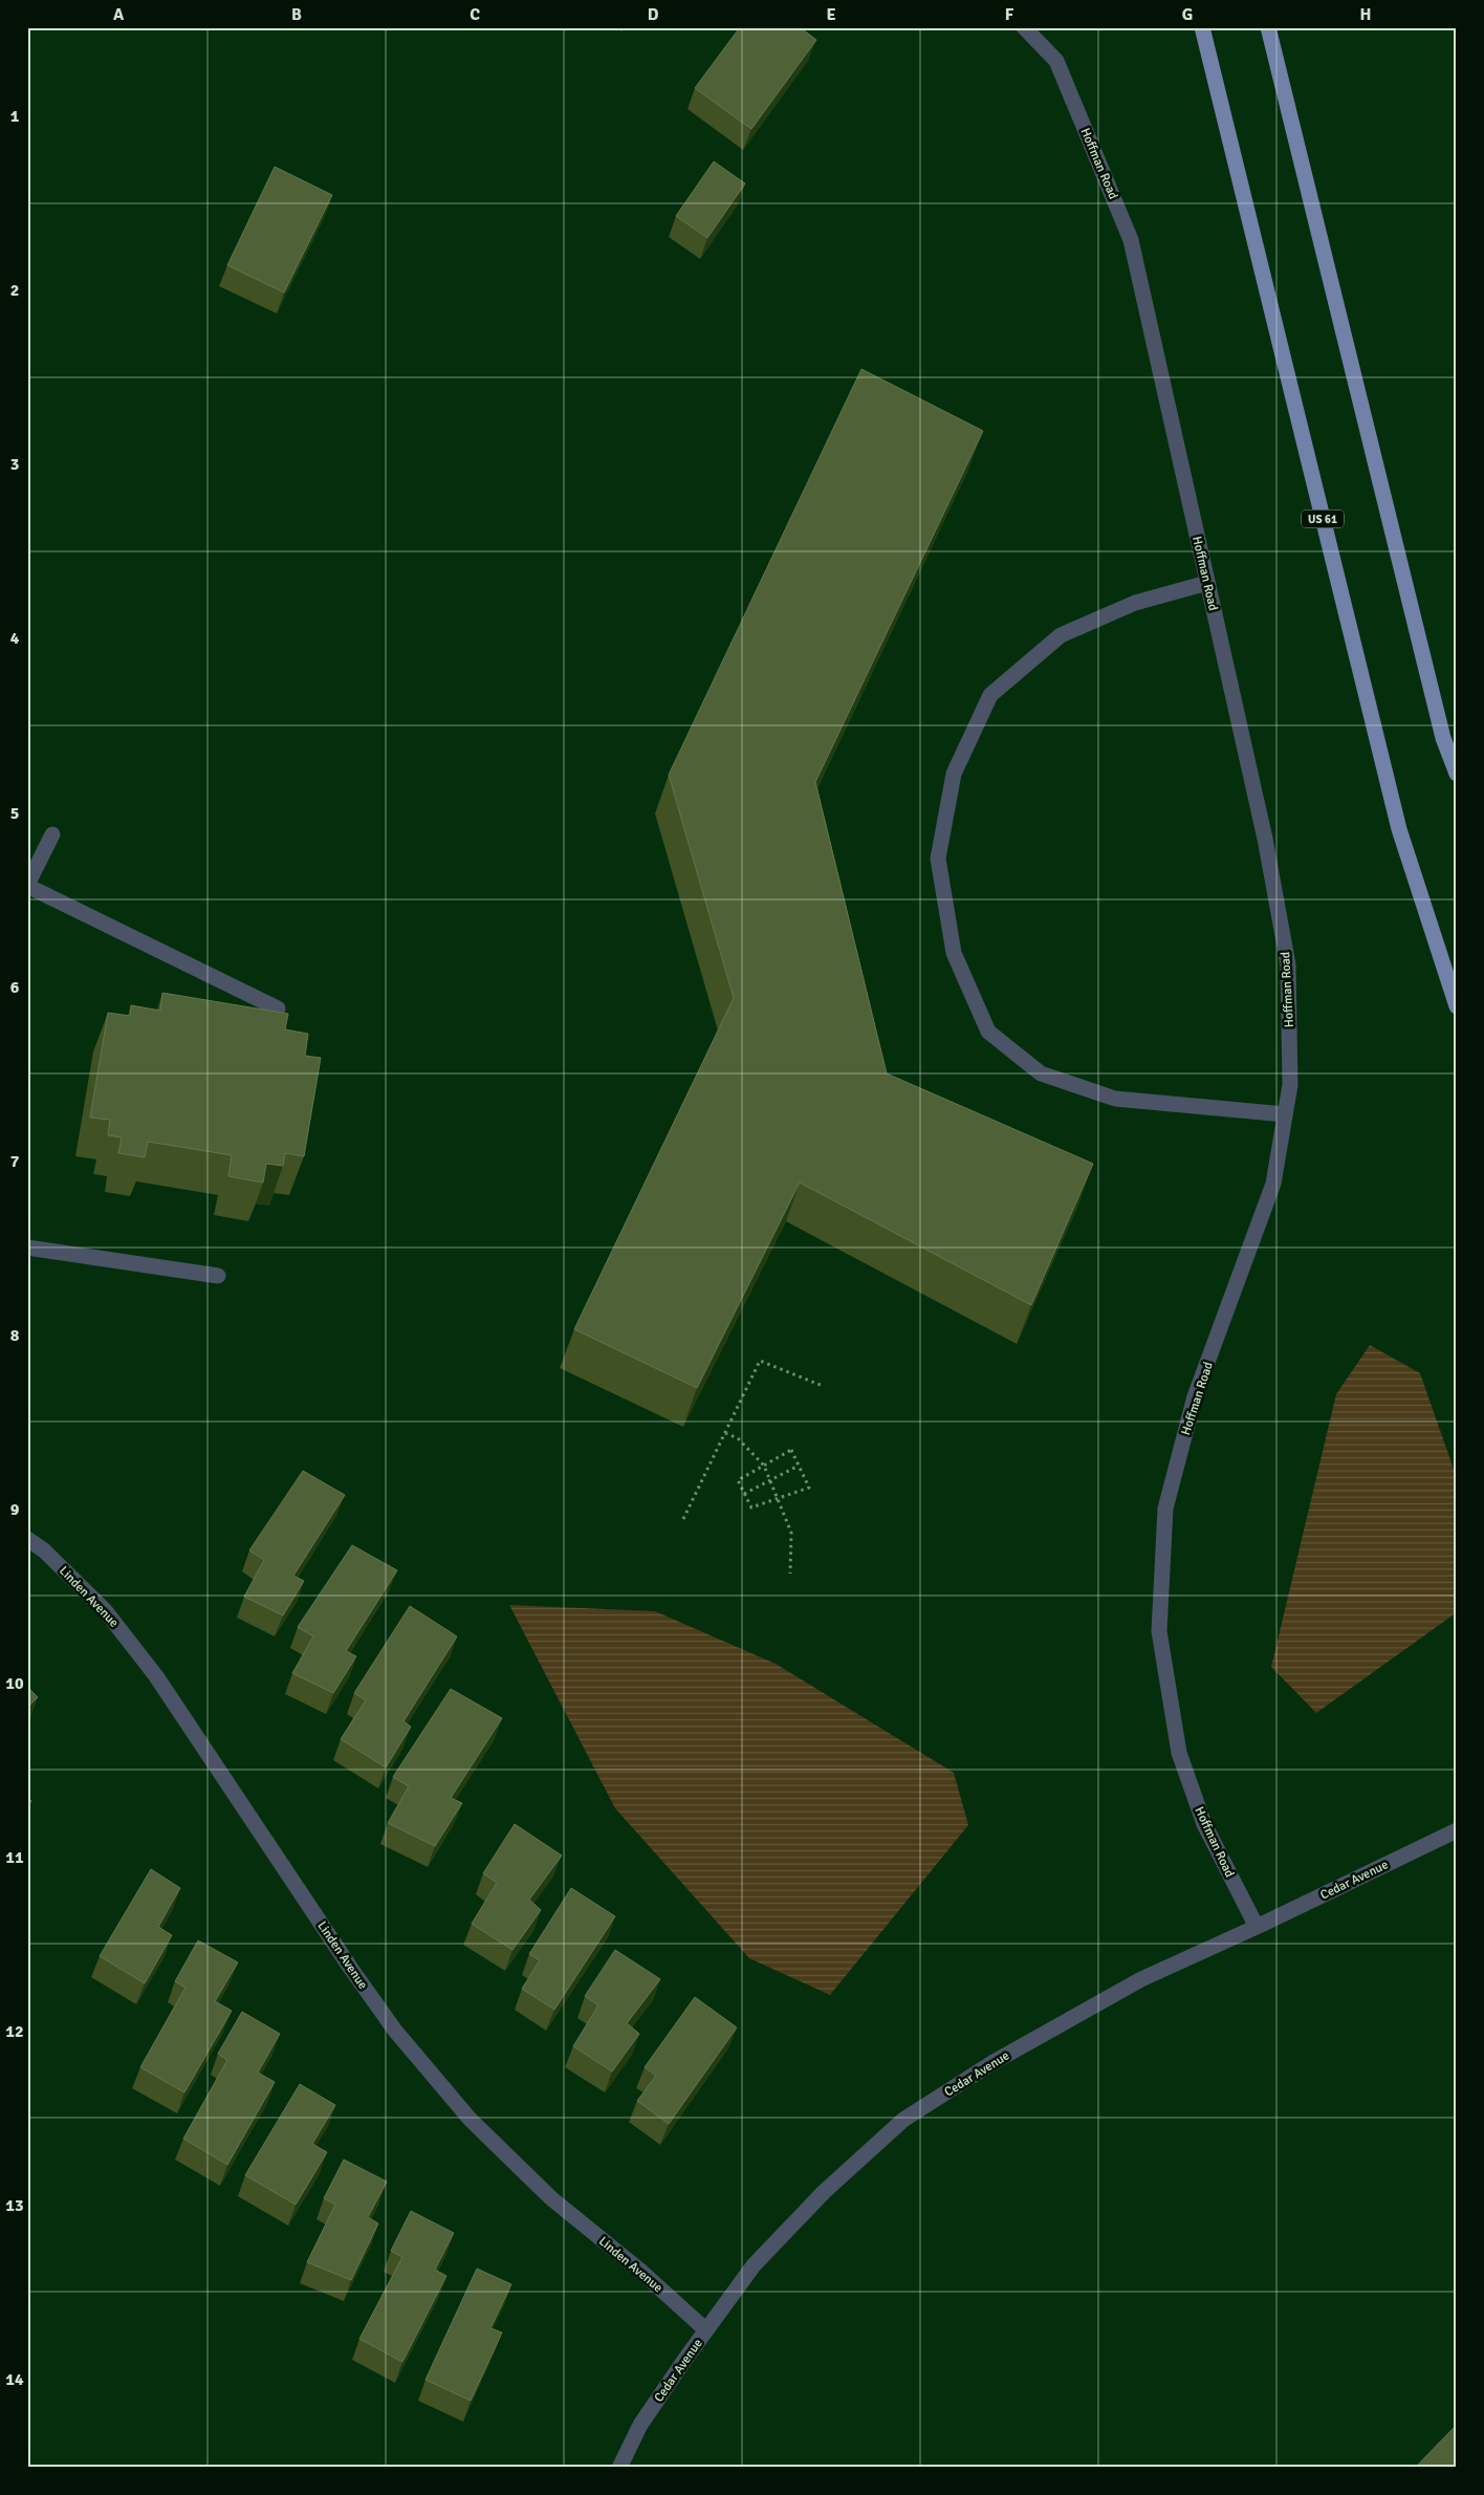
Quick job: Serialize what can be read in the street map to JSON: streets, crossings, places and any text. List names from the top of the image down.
{
  "streets": {
    "main road": ["US 61"],
    "street": ["Hoffman Road", "Linden Avenue", "Cedar Avenue"]
  },
  "crossings": [
    ["Hoffman Road", "Cedar Avenue"],
    ["Linden Avenue", "Cedar Avenue"]
  ],
  "grid": {
    "columns": [
      "A",
      "B",
      "C",
      "D",
      "E",
      "F",
      "G",
      "H"
    ],
    "rows": [
      "1",
      "2",
      "3",
      "4",
      "5",
      "6",
      "7",
      "8",
      "9",
      "10",
      "11",
      "12",
      "13",
      "14"
    ]
  }
}
